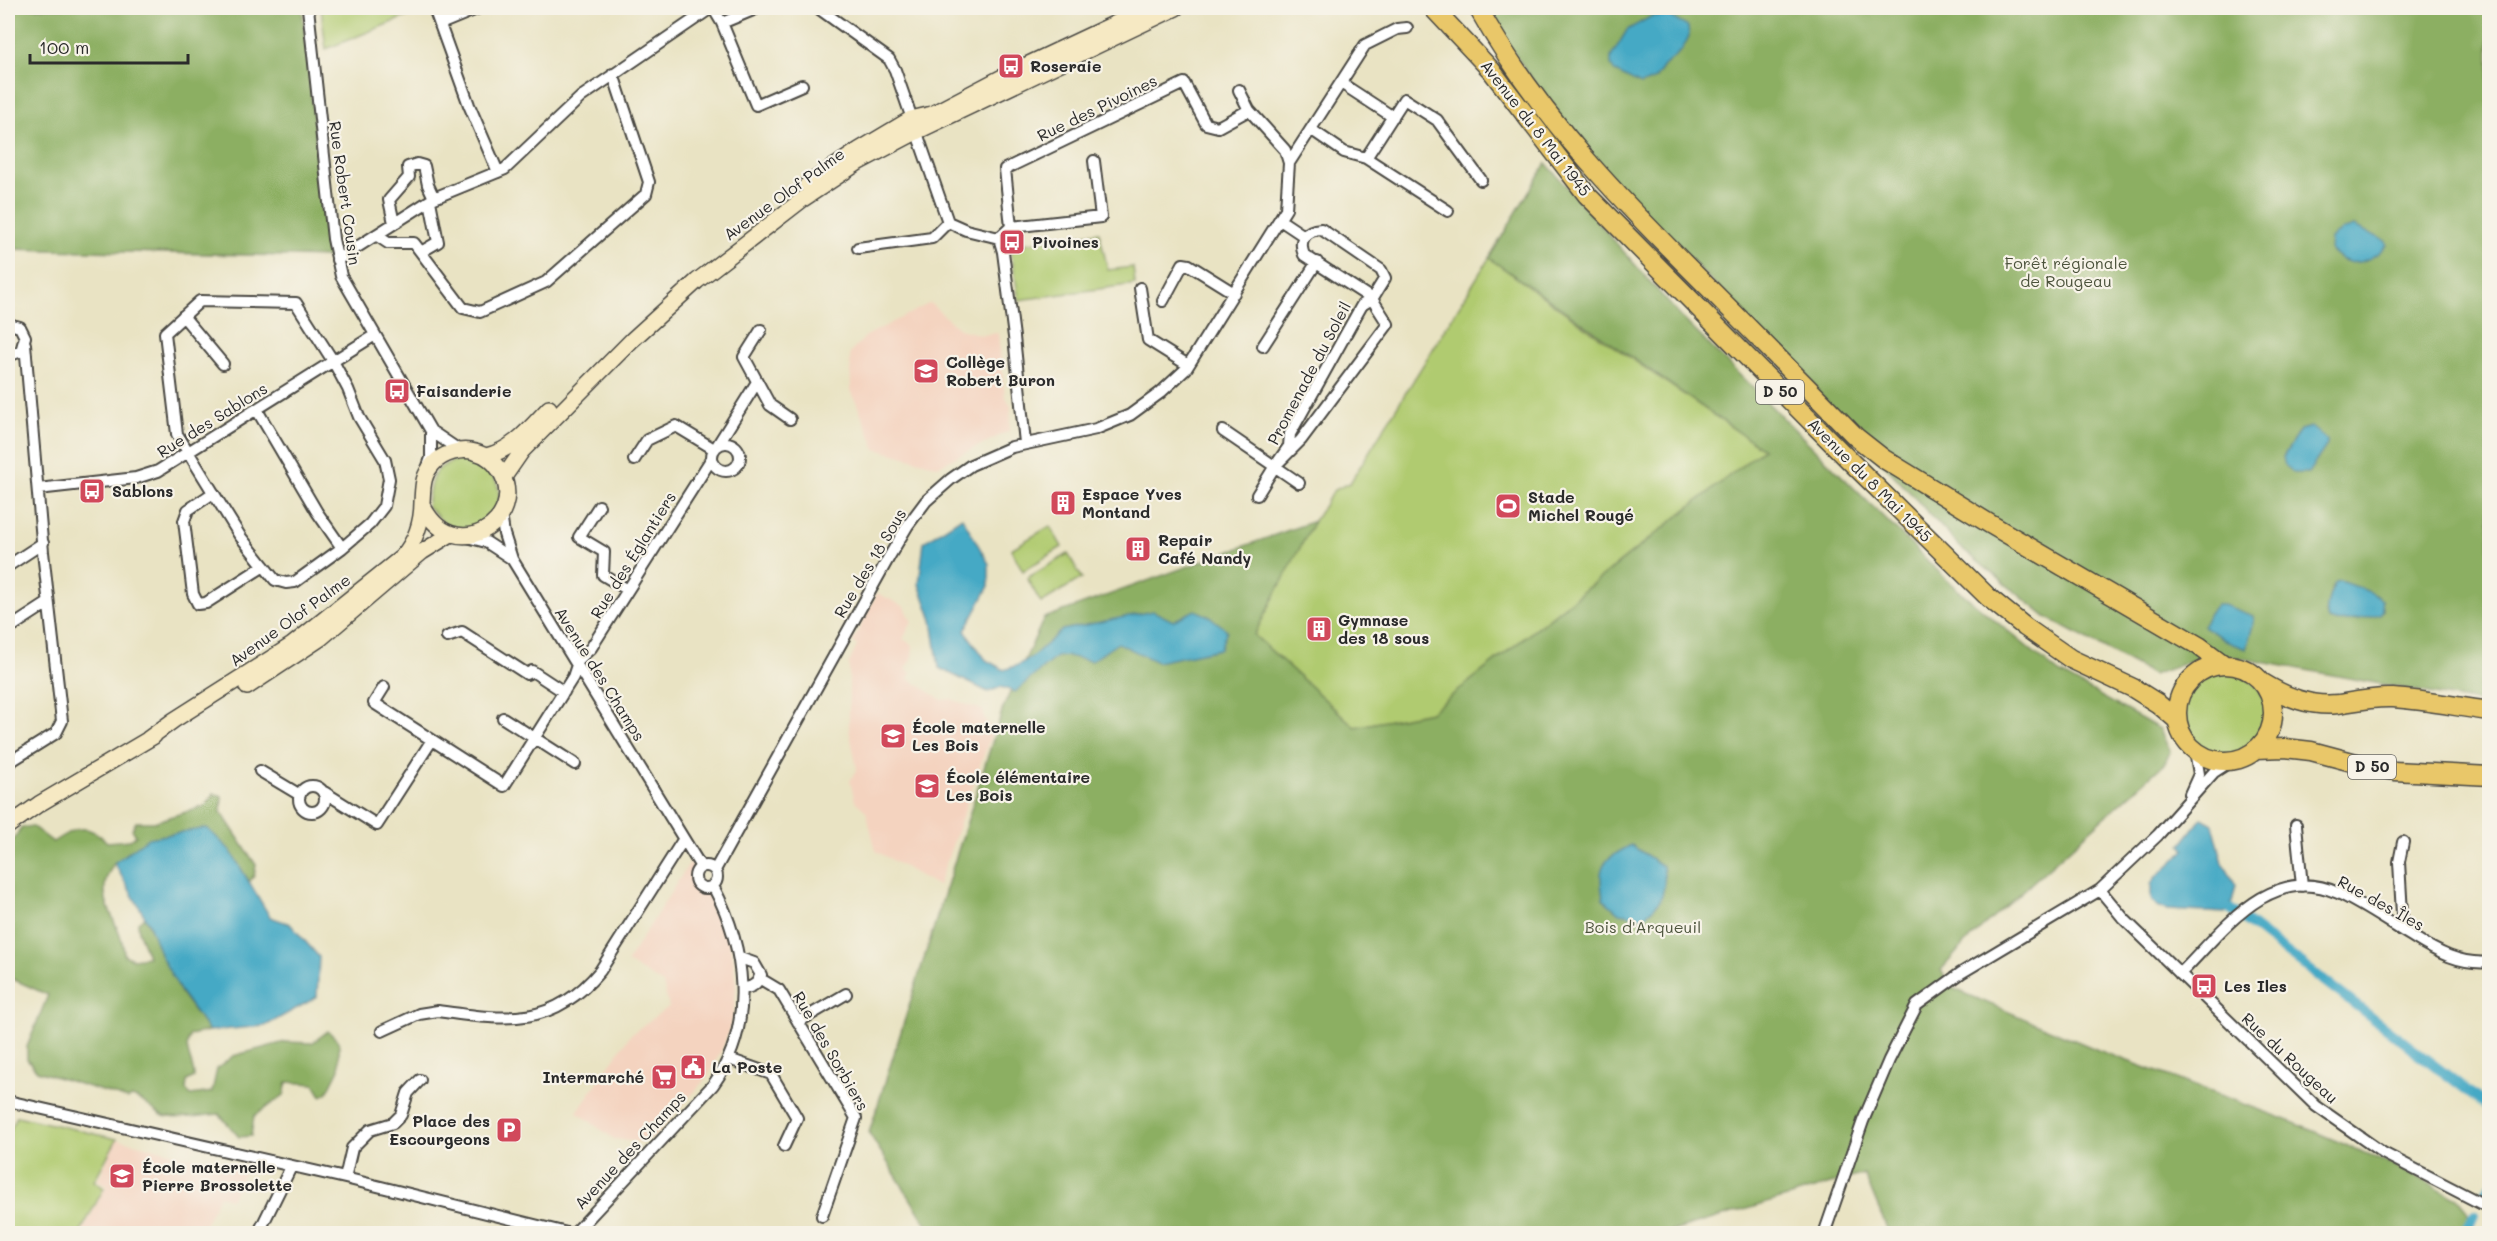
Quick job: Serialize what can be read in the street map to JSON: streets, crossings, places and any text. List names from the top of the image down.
{
  "streets": {
    "main road": ["Avenue du 8 Mai 1945", "Avenue Olof Palme", "D 50"],
    "street": [
      "Rue des Pivoines",
      "Rue Robert Cousin",
      "Promenade du Soleil",
      "Rue des Sablons",
      "Rue des Églantiers",
      "Rue des 18 Sous",
      "Avenue des Champs",
      "Rue des Îles",
      "Rue des Sorbiers",
      "Rue du Rougeau"
    ]
  },
  "crossings": [
    ["Avenue du 8 Mai 1945", "D 50"],
    ["Rue Robert Cousin", "Avenue Olof Palme"],
    ["Rue Robert Cousin", "Rue des Sablons"],
    ["Rue Robert Cousin", "Avenue des Champs"],
    ["Avenue Olof Palme", "Avenue des Champs"],
    ["Rue des Églantiers", "Avenue des Champs"],
    ["Rue des 18 Sous", "Avenue des Champs"],
    ["Avenue des Champs", "Rue des Sorbiers"],
    ["Rue des Îles", "Rue du Rougeau"]
  ],
  "parks": ["Forêt régionale de Rougeau", "Bois d'Arqueuil"],
  "places": {
    "bus stop": [
      "Roseraie",
      "Pivoines",
      "Faisanderie",
      "Sablons",
      "Les Iles"
    ],
    "school or university": [
      "Collège Robert Buron",
      "École maternelle Les Bois",
      "École élémentaire Les Bois",
      "École maternelle Pierre Brossolette"
    ],
    "building": ["Espace Yves Montand", "Repair Café Nandy", "Gymnase des 18 sous"],
    "sports": ["Stade Michel Rougé"],
    "public building": ["La Poste"],
    "supermarket": ["Intermarché"],
    "parking": ["Place des Escourgeons"]
  },
  "scale_bar": "100 m"
}
